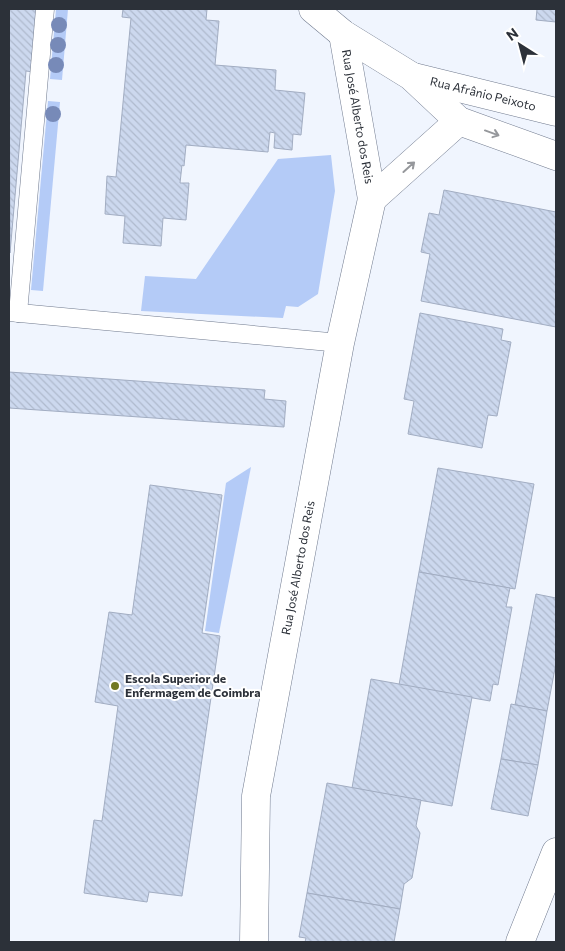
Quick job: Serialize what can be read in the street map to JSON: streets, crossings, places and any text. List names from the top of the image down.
{
  "streets": {
    "street": ["Rua Afrânio Peixoto", "Rua José Alberto dos Reis"]
  },
  "crossings": [
    ["Rua Afrânio Peixoto", "Rua José Alberto dos Reis"]
  ],
  "places": ["Escola Superior de Enfermagem de Coimbra"],
  "north": "top left"
}
